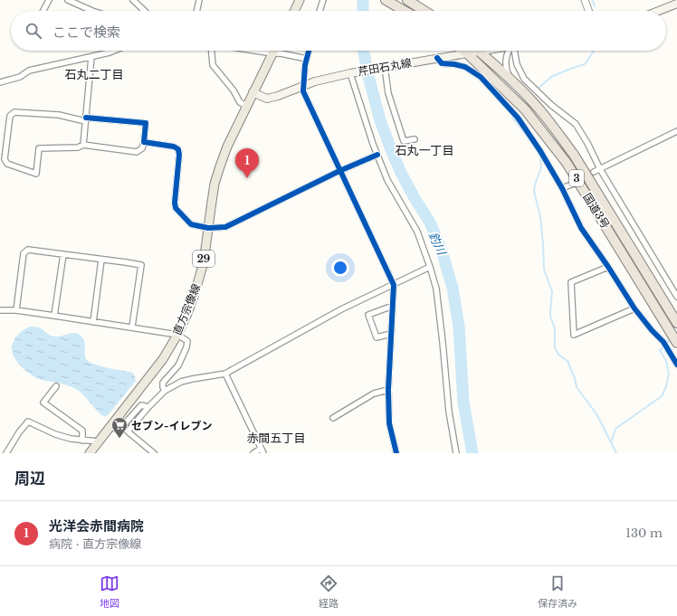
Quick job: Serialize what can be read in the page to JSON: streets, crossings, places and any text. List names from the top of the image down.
{
  "streets": {
    "highway": ["3", "国道3号"],
    "main road": ["芹田石丸線", "29", "直方宗像線"]
  },
  "crossings": [
    ["芹田石丸線", "国道3号"],
    ["芹田石丸線", "直方宗像線"]
  ],
  "districts": ["石丸二丁目", "石丸一丁目", "赤間五丁目"],
  "water": ["釣川"],
  "places": {
    "supermarket": ["セブン-イレブン"]
  },
  "page": {
    "search": "ここで検索",
    "pins": "1",
    "heading": "周辺",
    "list": [
      {
        "mark": "1",
        "name": "光洋会赤間病院",
        "note": "病院 · 直方宗像線",
        "value": "130 m"
      }
    ],
    "nav": ["地図", "経路", "保存済み"]
  }
}
